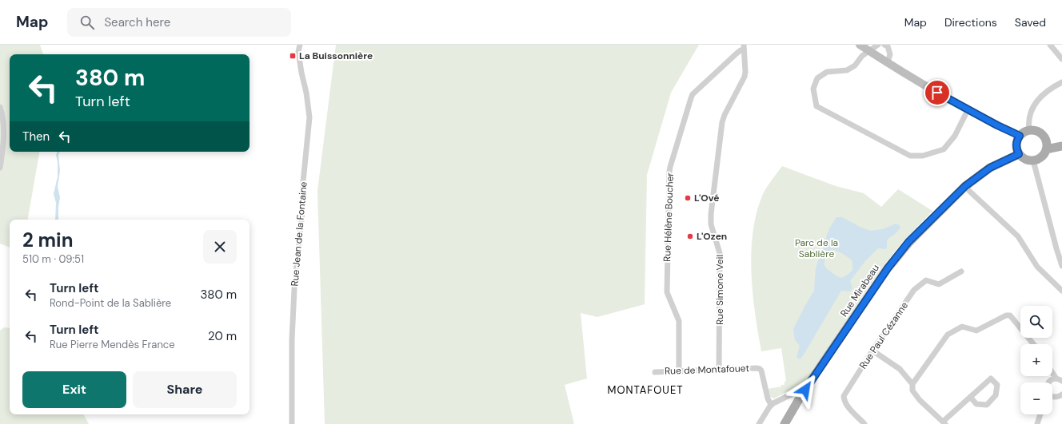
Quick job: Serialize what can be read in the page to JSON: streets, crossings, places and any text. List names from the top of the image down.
{
  "streets": {
    "main road": ["Rue Mirabeau"],
    "street": [
      "Rue Hélène Boucher",
      "Rue Jean de la Fontaine",
      "Rue Simone Veil",
      "Rue Paul Cézanne",
      "Rue de Montafouet"
    ]
  },
  "crossings": [
    ["Rue Hélène Boucher", "Rue Simone Veil"],
    ["Rue Hélène Boucher", "Rue de Montafouet"],
    ["Rue Simone Veil", "Rue de Montafouet"]
  ],
  "districts": ["MONTAFOUET"],
  "parks": ["Parc de la Sablière"],
  "places": {
    "transit": ["La Buissonnière"],
    "other": ["L'Ové", "L'Ozen"]
  },
  "page": {
    "header": "Map",
    "search": "Search here",
    "nav": ["Map", "Directions", "Saved"],
    "turn": ["380 m", "Turn left"],
    "then": "Then",
    "heading": ["2 min", "510 m · 09:51"],
    "list": [
      {
        "name": "Turn left",
        "note": "Rond-Point de la Sablière",
        "value": "380 m"
      },
      {
        "name": "Turn left",
        "note": "Rue Pierre Mendès France",
        "value": "20 m"
      }
    ],
    "map_buttons": ["+", "−"],
    "buttons": ["Exit", "Share"]
  }
}
